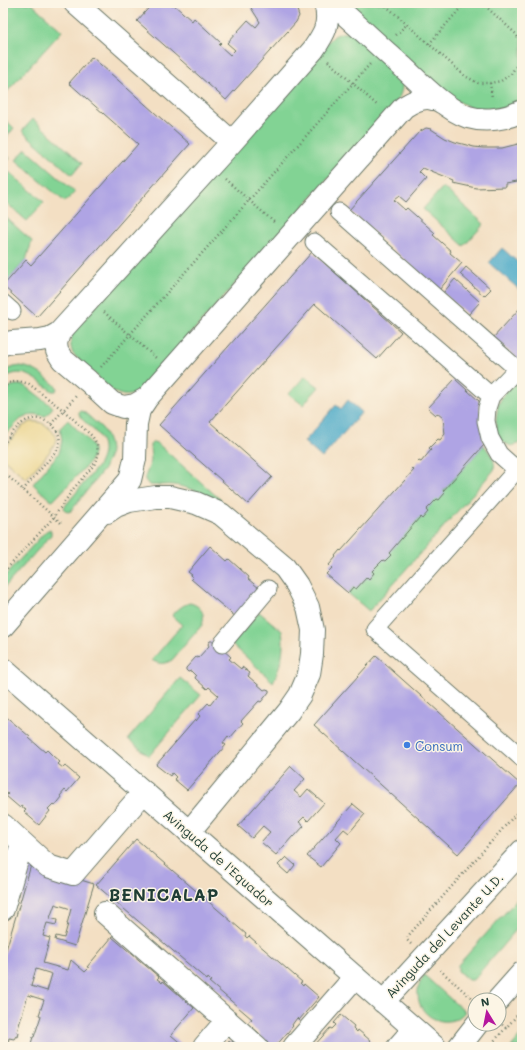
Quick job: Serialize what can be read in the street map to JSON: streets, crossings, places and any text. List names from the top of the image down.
{
  "streets": {
    "street": ["Avinguda de l'Equador", "Avinguda del Levante U.D."]
  },
  "crossings": [
    ["Avinguda de l'Equador", "Avinguda del Levante U.D."]
  ],
  "districts": ["BENICALAP"],
  "places": ["Consum"],
  "north": "top"
}
